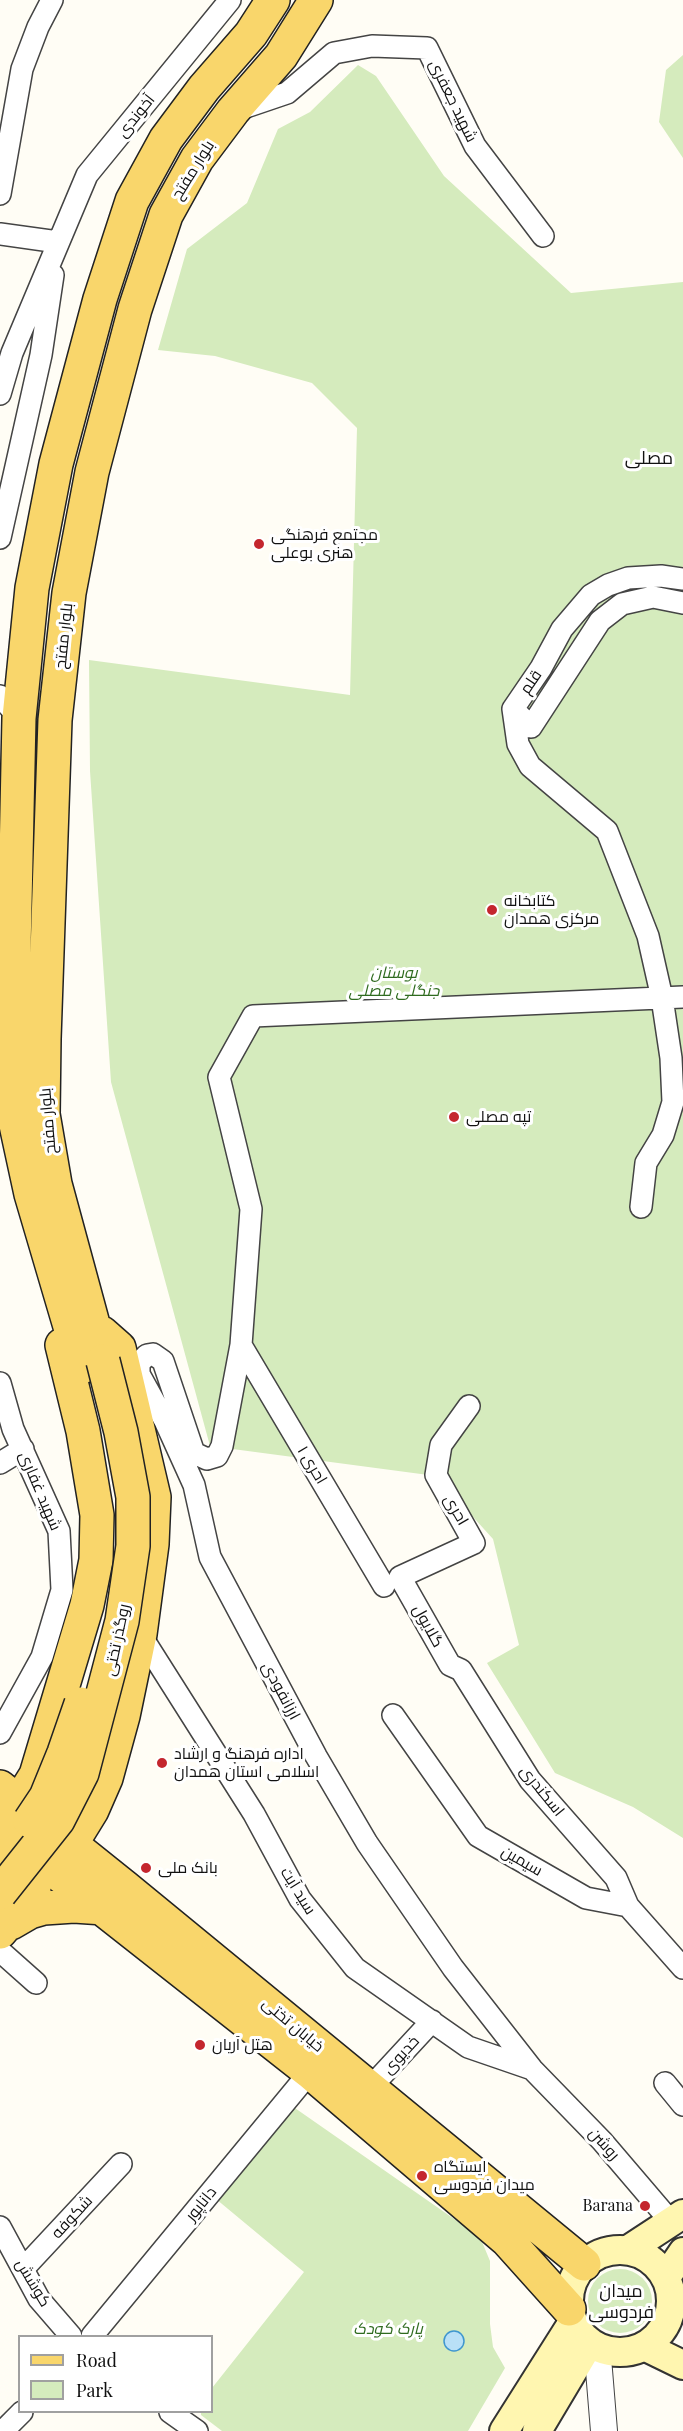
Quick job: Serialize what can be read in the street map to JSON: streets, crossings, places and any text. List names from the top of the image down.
{
  "streets": {
    "main road": ["بلوار مفتح", "روگذر تختی", "خیابان تختی"],
    "street": [
      "شهید جعفری",
      "آخوندی",
      "قلم",
      "احری ۱",
      "شهید غفاری",
      "احری",
      "گلایول",
      "ارزانفودی",
      "اسکندری",
      "سیمین",
      "سید آیت",
      "خدیوی",
      "روشن",
      "داناپور",
      "شکوفه",
      "کوشش"
    ]
  },
  "crossings": [
    ["شهید جعفری", "بلوار مفتح"],
    ["بلوار مفتح", "روگذر تختی"],
    ["بلوار مفتح", "ارزانفودی"],
    ["احری ۱", "احری"],
    ["احری ۱", "گلایول"],
    ["احری", "گلایول"],
    ["گلایول", "اسکندری"],
    ["روگذر تختی", "ارزانفودی"],
    ["روگذر تختی", "خیابان تختی"],
    ["ارزانفودی", "سید آیت"],
    ["ارزانفودی", "روشن"],
    ["اسکندری", "سیمین"],
    ["سید آیت", "خدیوی"],
    ["سید آیت", "روشن"],
    ["خیابان تختی", "خدیوی"],
    ["خیابان تختی", "داناپور"],
    ["شکوفه", "کوشش"]
  ],
  "districts": ["مصلی", "میدان فردوسی"],
  "parks": ["بوستان جنگلی مصلی", "پارک کودک"],
  "places": [
    "مجتمع فرهنگی هنری بوعلی",
    "کتابخانه مرکزی همدان",
    "تپه مصلی",
    "اداره فرهنگ و ارشاد اسلامی استان همدان",
    "بانک ملی",
    "هتل آریان",
    "ایستگاه میدان فردوسی",
    "Barana"
  ],
  "legend": ["Road", "Park"]
}
